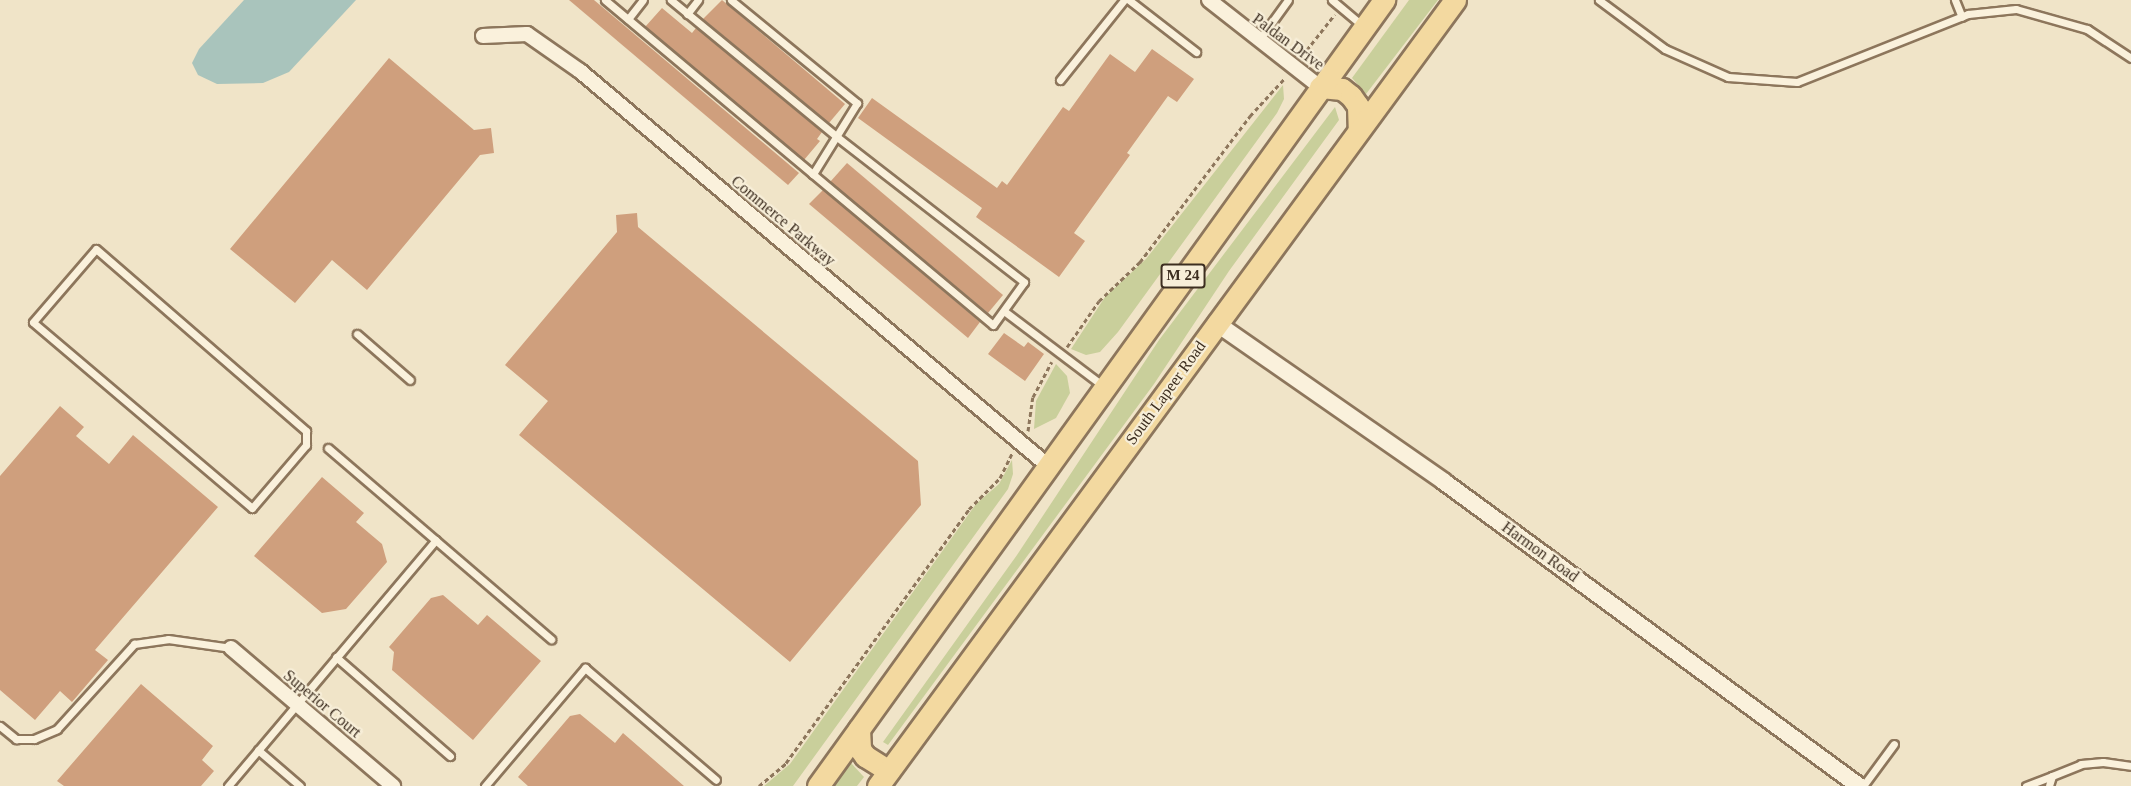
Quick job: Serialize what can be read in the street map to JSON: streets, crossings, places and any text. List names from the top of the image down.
{
  "streets": {
    "main road": ["M 24", "South Lapeer Road"],
    "street": [
      "Paldan Drive",
      "Commerce Parkway",
      "Harmon Road",
      "Superior Court"
    ]
  },
  "crossings": [
    ["Paldan Drive", "M 24"],
    ["Commerce Parkway", "M 24"],
    ["South Lapeer Road", "Harmon Road"]
  ]
}
